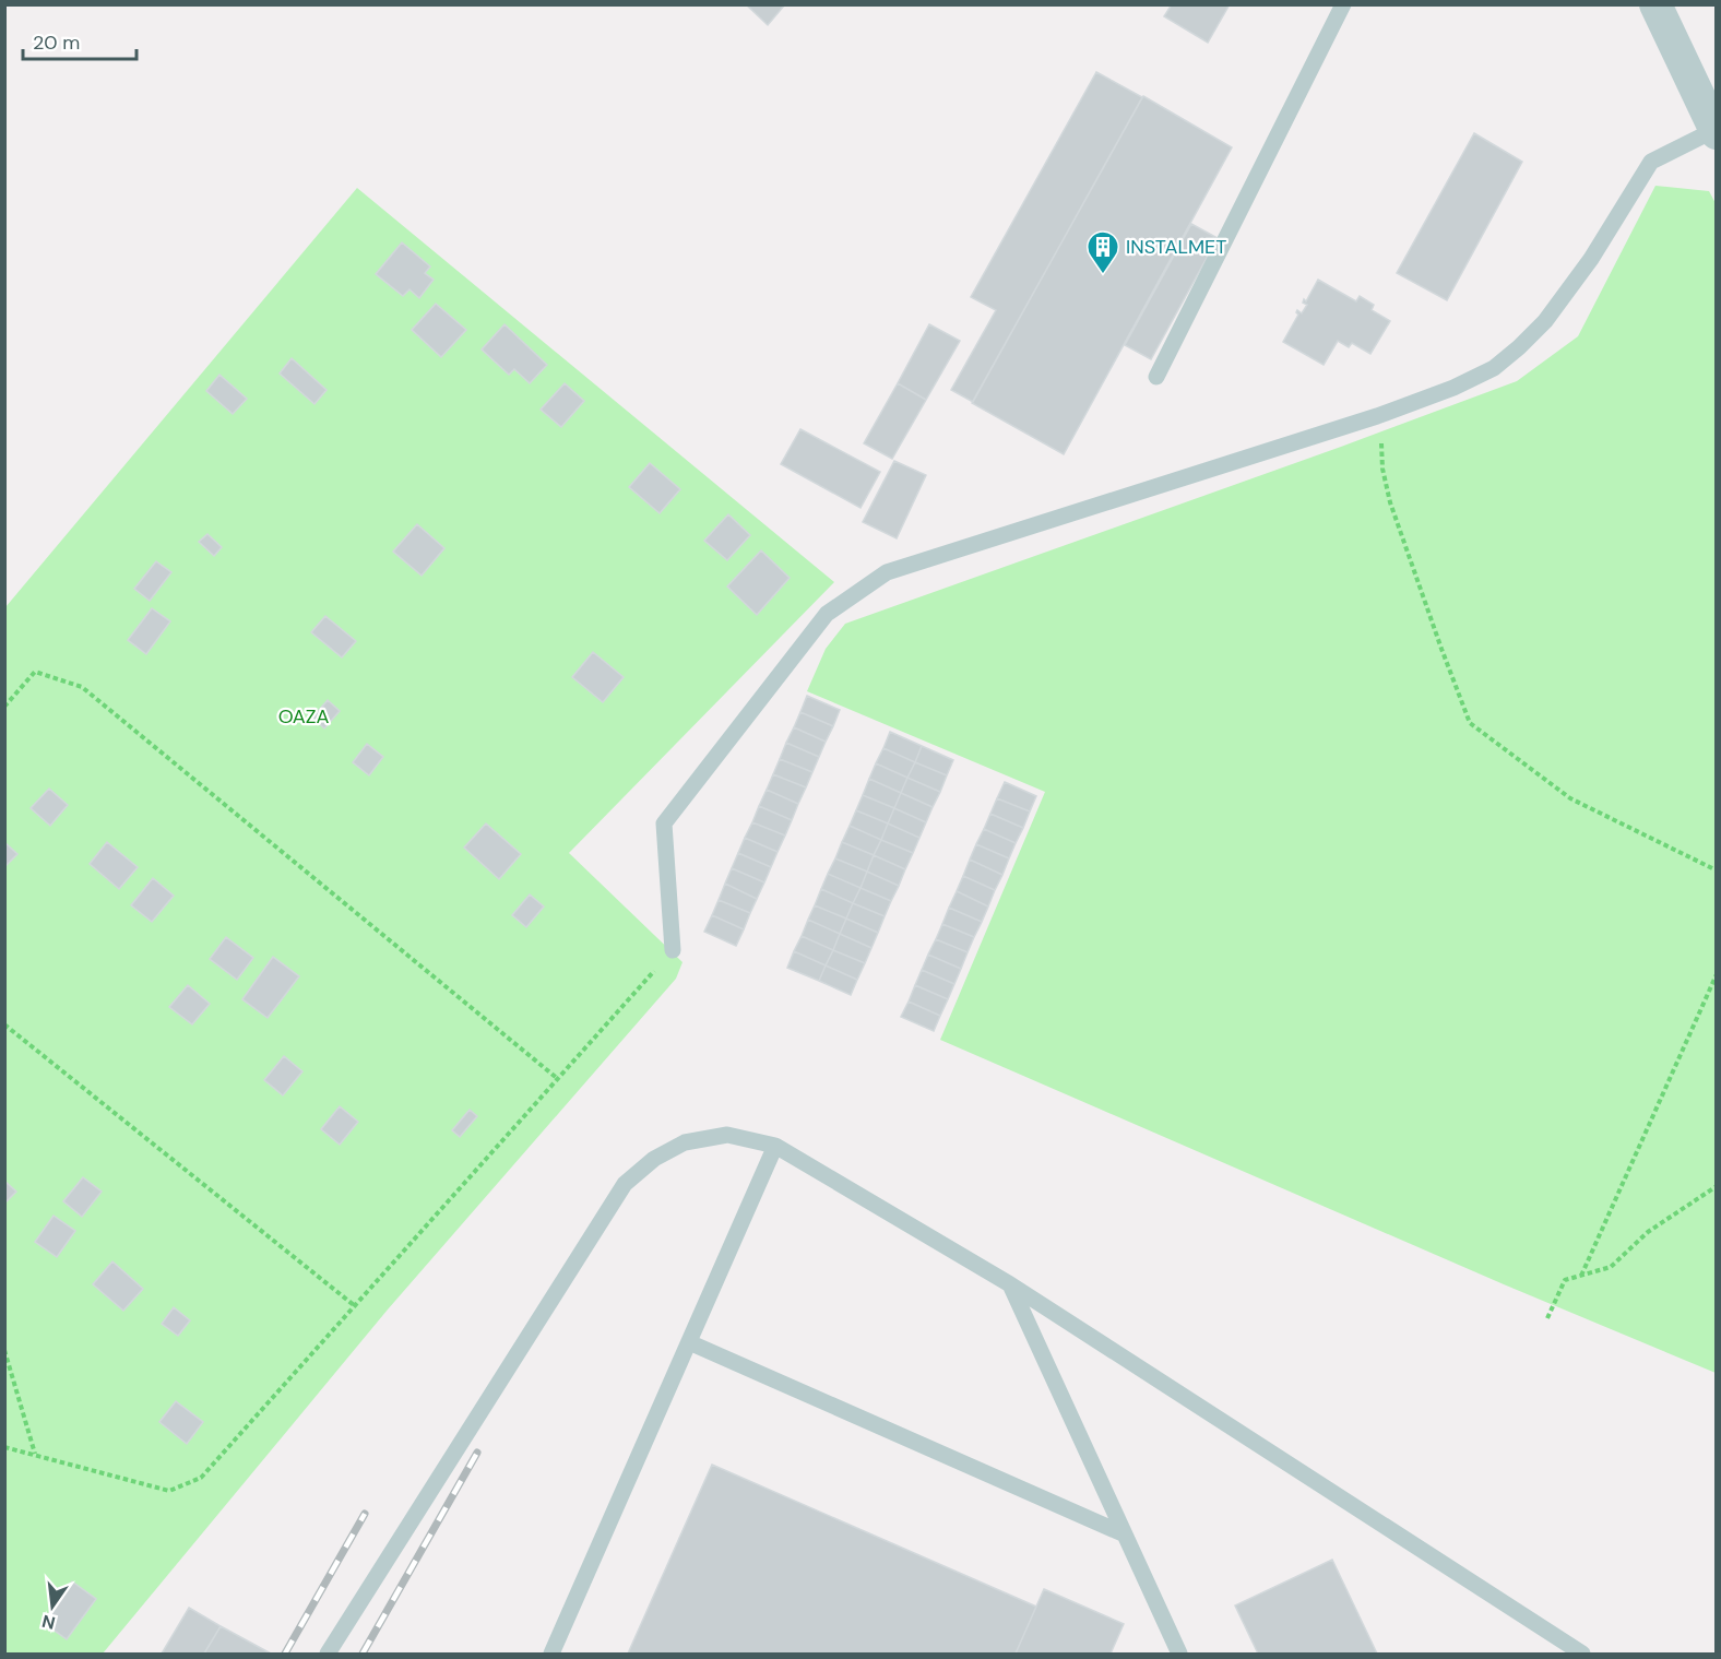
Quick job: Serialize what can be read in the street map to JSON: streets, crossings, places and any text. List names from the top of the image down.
{
  "parks": ["OAZA"],
  "places": {
    "building": ["INSTALMET"]
  },
  "scale_bar": "20 m",
  "north": "bottom"
}
